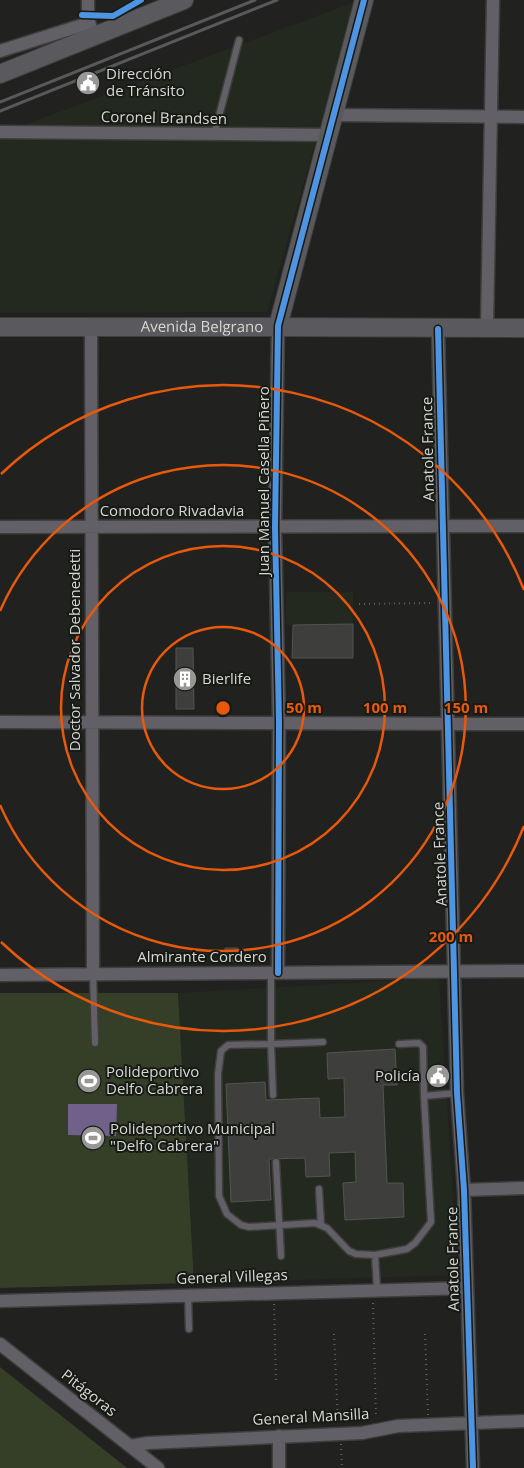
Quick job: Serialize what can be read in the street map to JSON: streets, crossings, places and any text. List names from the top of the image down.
{
  "streets": {
    "street": [
      "Coronel Brandsen",
      "Avenida Belgrano",
      "Anatole France",
      "Juan Manuel Casella Piñero",
      "Comodoro Rivadavia",
      "Doctor Salvador Debenedetti",
      "Almirante Cordero",
      "General Villegas",
      "Pitágoras",
      "General Mansilla"
    ]
  },
  "crossings": [
    ["Coronel Brandsen", "Juan Manuel Casella Piñero"],
    ["Avenida Belgrano", "Anatole France"],
    ["Avenida Belgrano", "Juan Manuel Casella Piñero"],
    ["Avenida Belgrano", "Doctor Salvador Debenedetti"],
    ["Anatole France", "Comodoro Rivadavia"],
    ["Anatole France", "Almirante Cordero"],
    ["Anatole France", "General Villegas"],
    ["Anatole France", "General Mansilla"],
    ["Juan Manuel Casella Piñero", "Comodoro Rivadavia"],
    ["Juan Manuel Casella Piñero", "Almirante Cordero"],
    ["Comodoro Rivadavia", "Doctor Salvador Debenedetti"],
    ["Doctor Salvador Debenedetti", "Almirante Cordero"],
    ["Pitágoras", "General Mansilla"]
  ],
  "places": {
    "public building": ["Dirección de Tránsito", "Policía"],
    "building": ["Bierlife"],
    "sports": ["Polideportivo Delfo Cabrera", "Polideportivo Municipal \"Delfo Cabrera\""]
  },
  "rings": [
    "50 m",
    "100 m",
    "150 m",
    "200 m"
  ]
}
